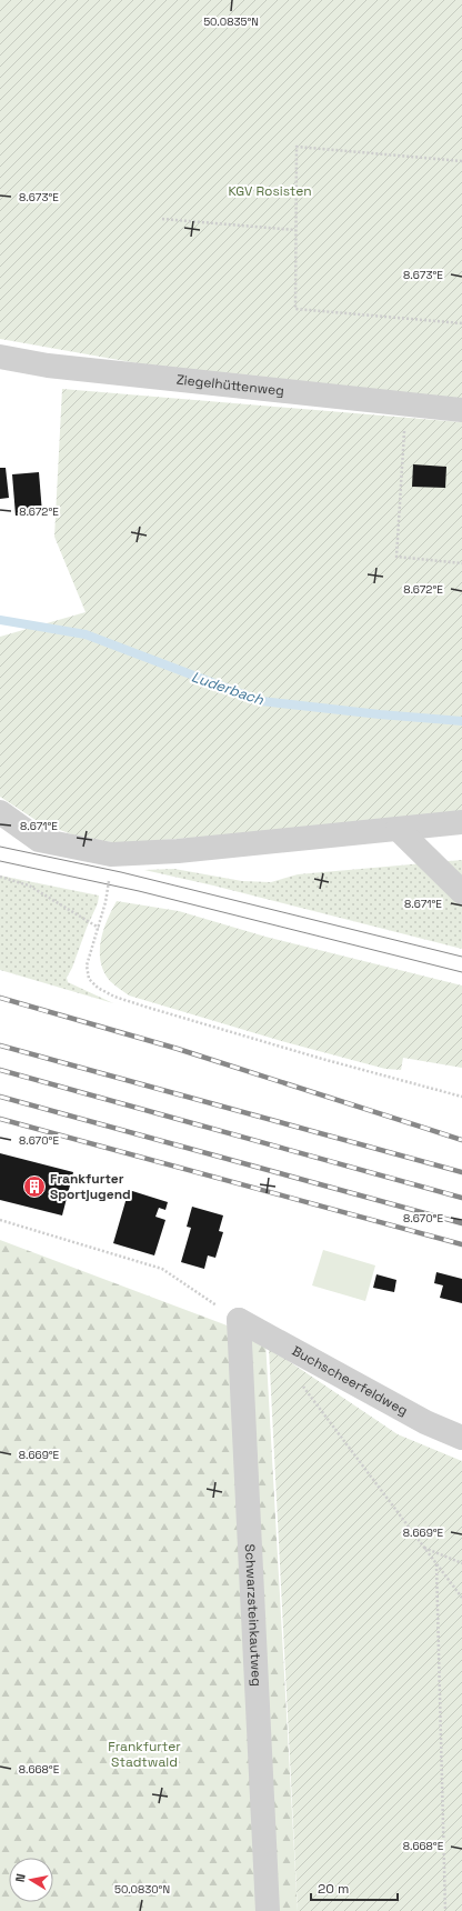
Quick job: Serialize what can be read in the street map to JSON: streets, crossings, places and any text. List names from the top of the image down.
{
  "streets": {
    "lane": ["Ziegelhüttenweg", "Buchscheerfeldweg", "Schwarzsteinkautweg"]
  },
  "crossings": [
    ["Buchscheerfeldweg", "Schwarzsteinkautweg"]
  ],
  "water": ["Luderbach"],
  "parks": ["KGV Rosisten", "Frankfurter Stadtwald"],
  "places": {
    "building": ["Frankfurter Sportjugend"]
  },
  "scale_bar": "20 m",
  "north": "left",
  "coordinates": [
    "50.0835°N",
    "8.673°E",
    "8.672°E",
    "8.671°E",
    "8.670°E",
    "8.669°E",
    "8.668°E",
    "50.0830°N"
  ]
}
